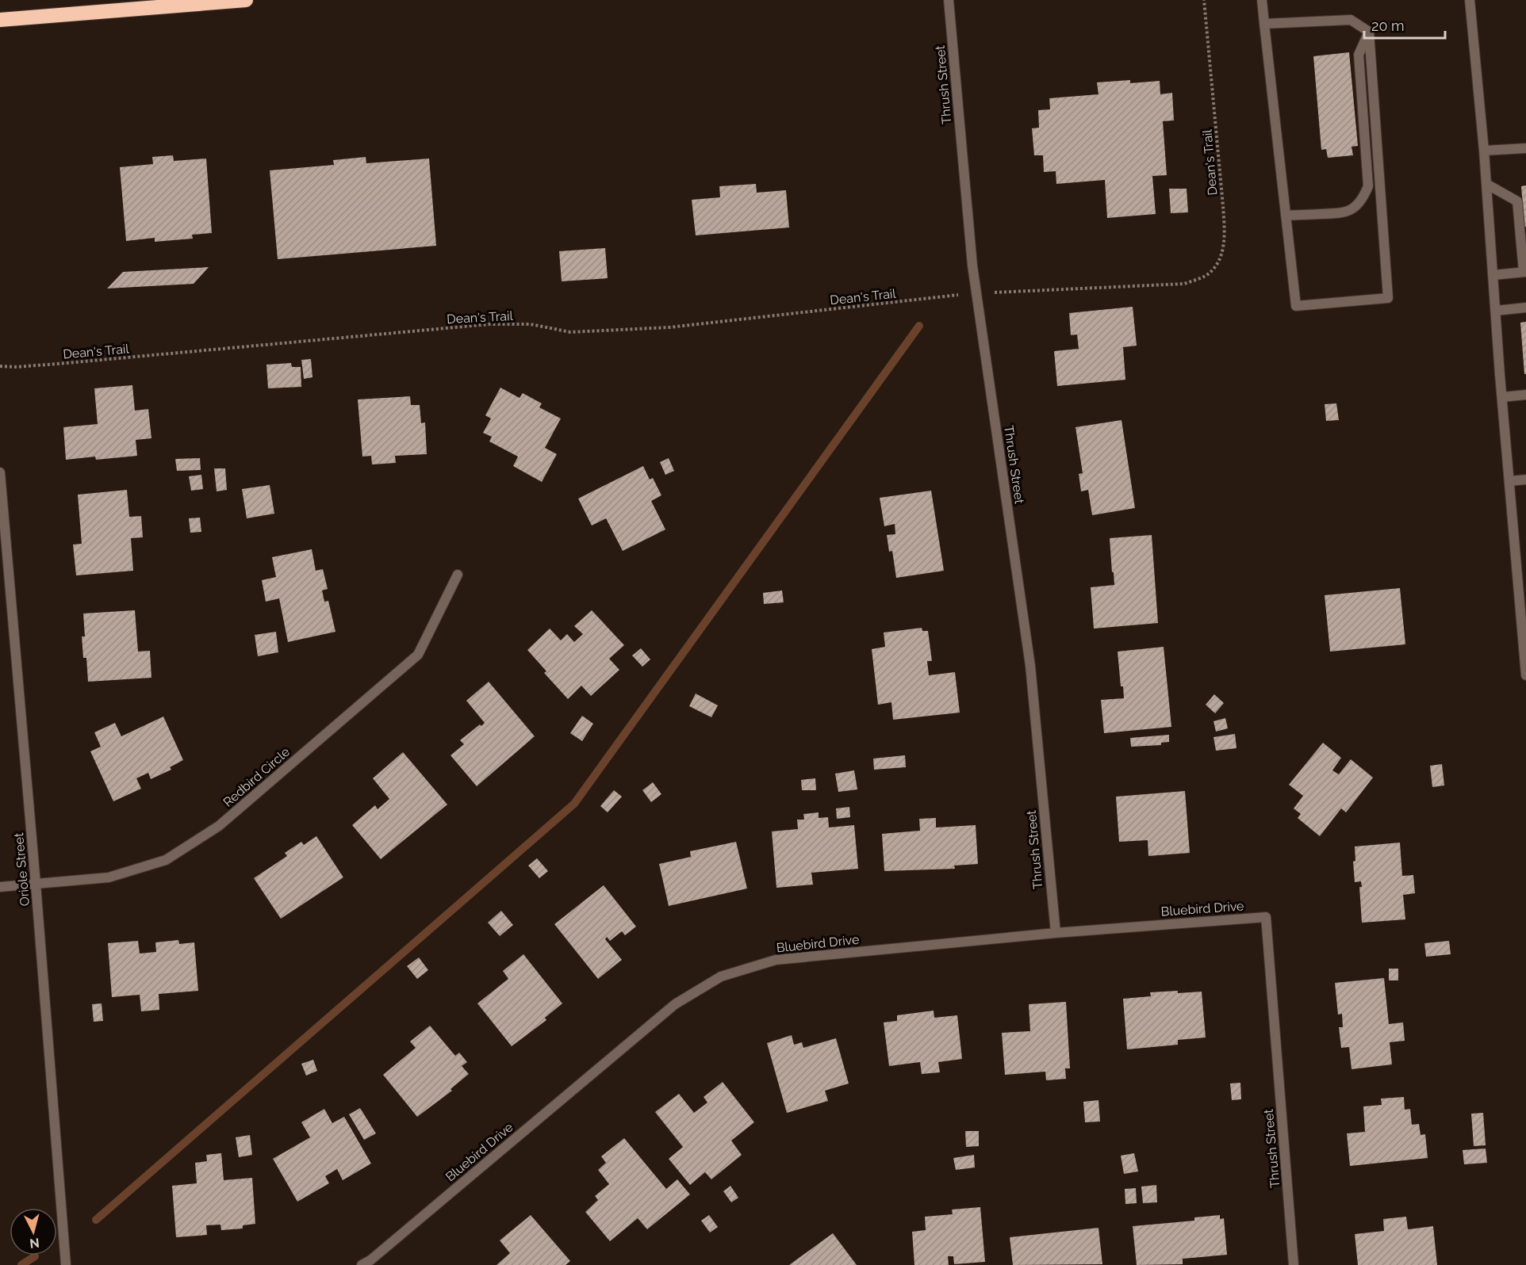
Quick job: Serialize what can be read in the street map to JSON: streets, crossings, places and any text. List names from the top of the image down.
{
  "streets": {
    "street": [
      "Thrush Street",
      "Redbird Circle",
      "Oriole Street",
      "Bluebird Drive"
    ],
    "path": ["Dean's Trail"]
  },
  "crossings": [
    ["Thrush Street", "Bluebird Drive"],
    ["Redbird Circle", "Oriole Street"]
  ],
  "scale_bar": "20 m",
  "north": "bottom"
}
